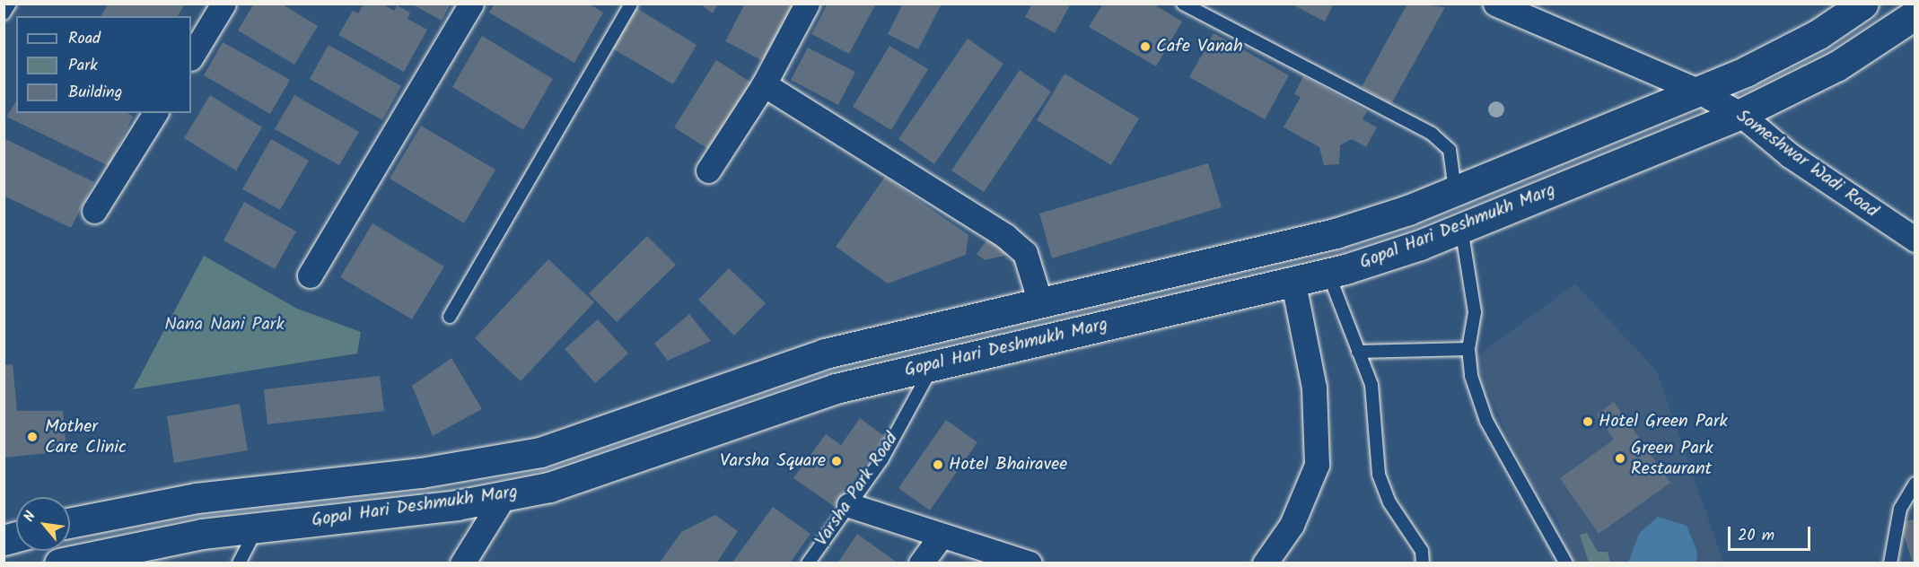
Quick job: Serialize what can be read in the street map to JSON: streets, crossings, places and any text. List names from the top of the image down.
{
  "streets": {
    "main road": ["Gopal Hari Deshmukh Marg"],
    "street": ["Someshwar Wadi Road"],
    "lane": ["Varsha Park Road"]
  },
  "crossings": [
    ["Someshwar Wadi Road", "Gopal Hari Deshmukh Marg"],
    ["Gopal Hari Deshmukh Marg", "Varsha Park Road"]
  ],
  "parks": ["Nana Nani Park"],
  "places": [
    "Cafe Vanah",
    "Hotel Green Park",
    "Mother Care Clinic",
    "Green Park Restaurant",
    "Varsha Square",
    "Hotel Bhairavee"
  ],
  "legend": ["Road", "Park", "Building"],
  "scale_bar": "20 m",
  "north": "top left"
}
